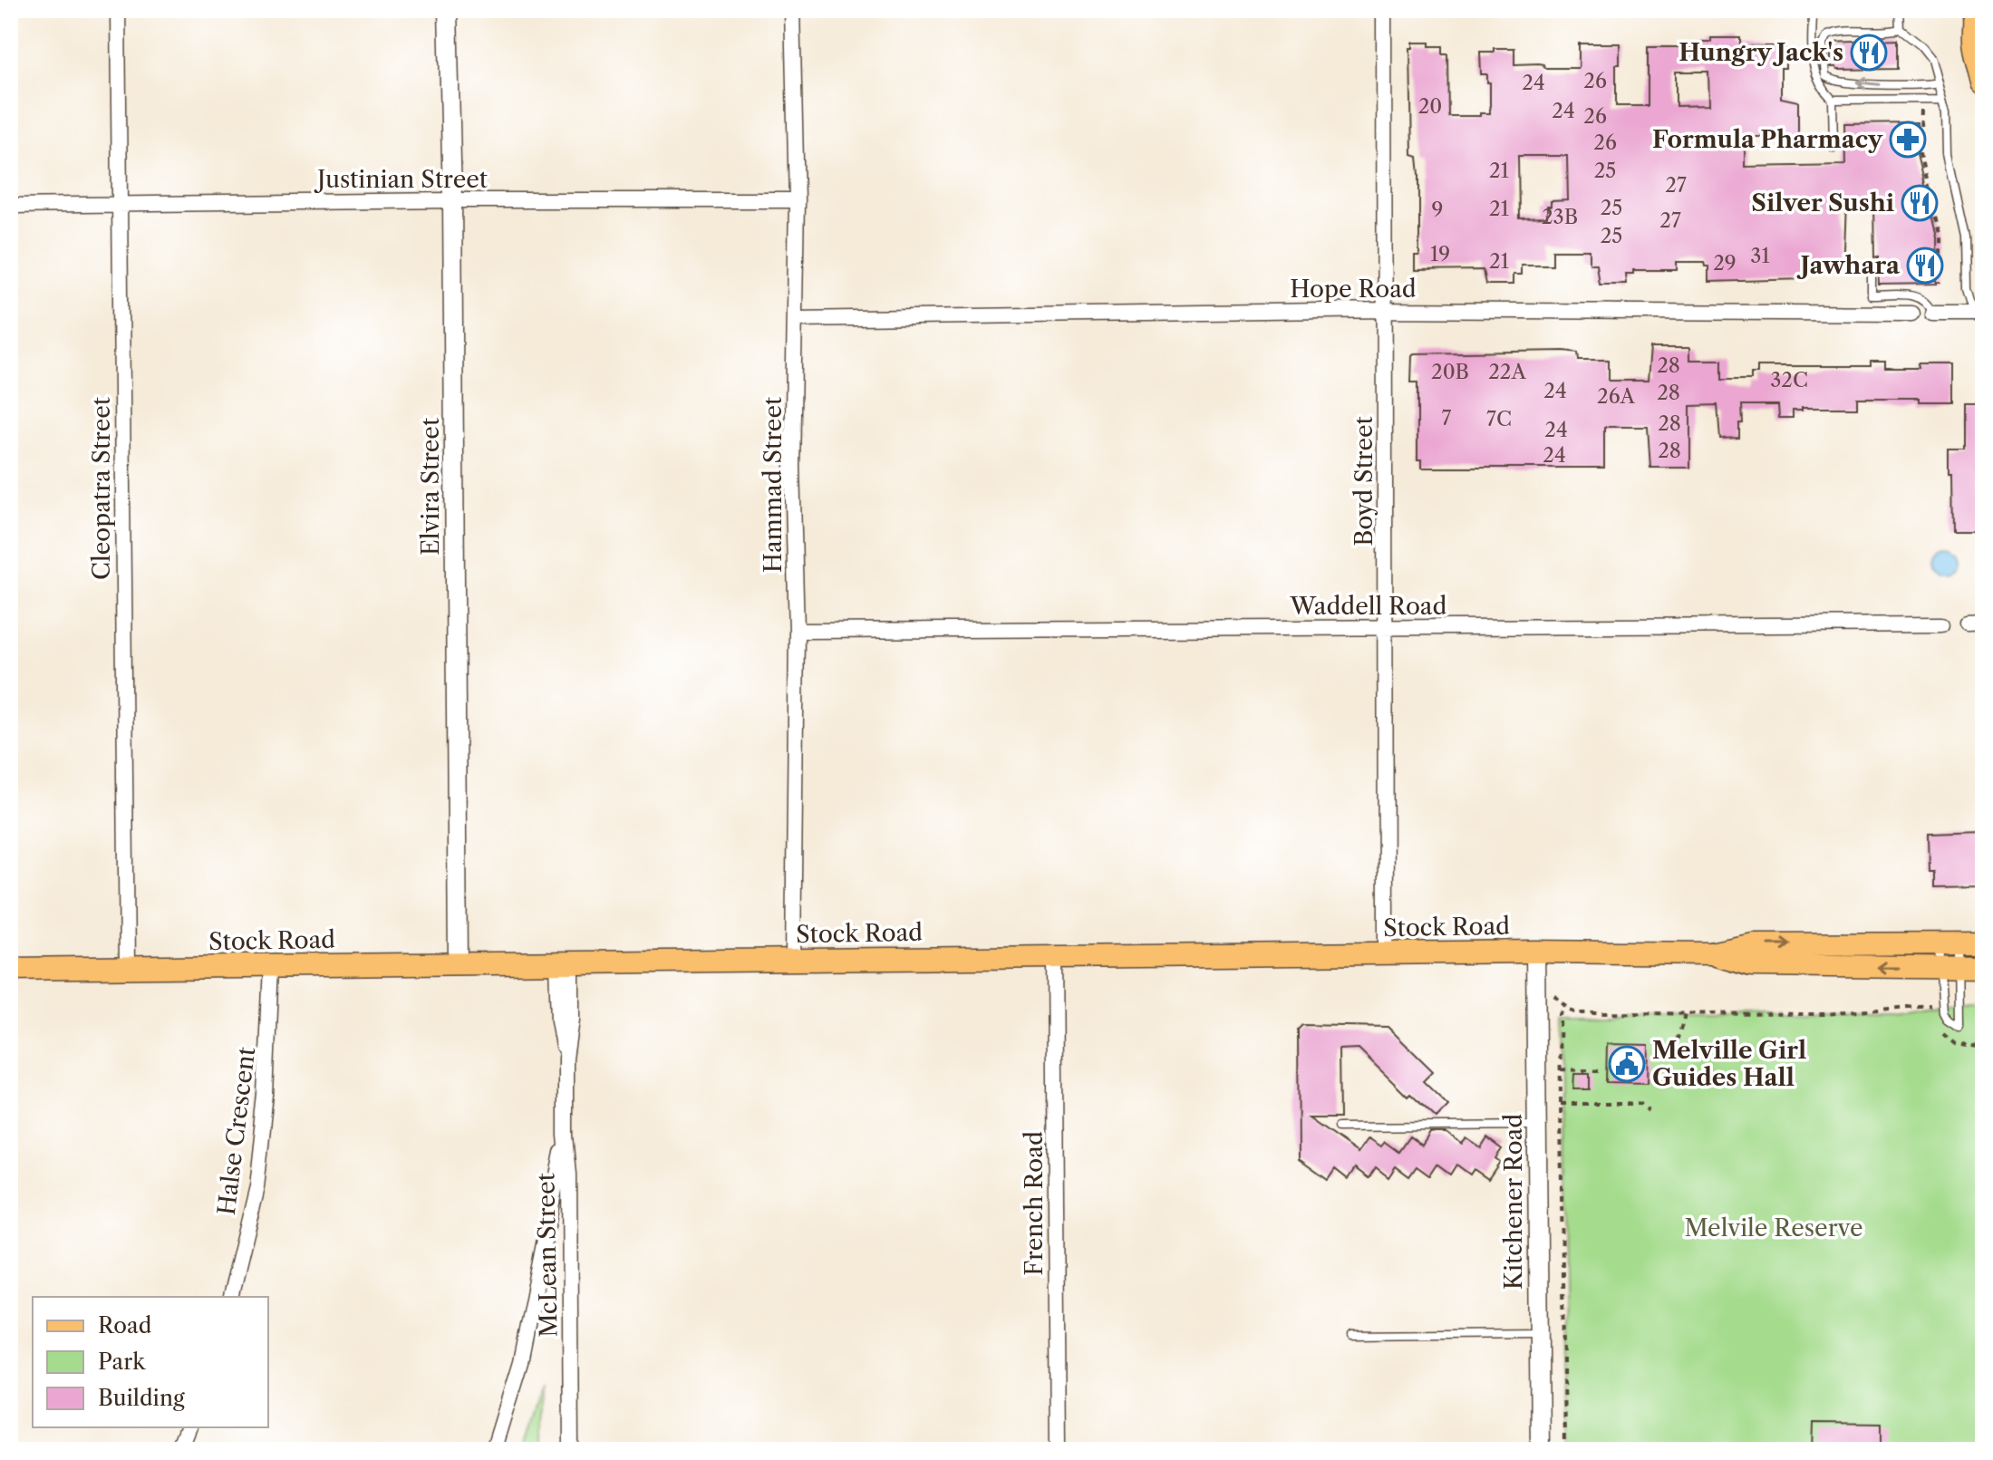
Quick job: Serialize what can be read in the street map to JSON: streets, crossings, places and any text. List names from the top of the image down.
{
  "streets": {
    "main road": ["Stock Road"],
    "street": [
      "Justinian Street",
      "Hope Road",
      "Boyd Street",
      "Hammad Street",
      "Elvira Street",
      "Cleopatra Street",
      "Waddell Road",
      "Halse Crescent",
      "Kitchener Road",
      "French Road",
      "McLean Street"
    ]
  },
  "crossings": [
    ["Justinian Street", "Hammad Street"],
    ["Justinian Street", "Elvira Street"],
    ["Justinian Street", "Cleopatra Street"],
    ["Hope Road", "Boyd Street"],
    ["Hope Road", "Hammad Street"],
    ["Boyd Street", "Waddell Road"],
    ["Boyd Street", "Stock Road"],
    ["Hammad Street", "Waddell Road"],
    ["Hammad Street", "Stock Road"],
    ["Elvira Street", "Stock Road"],
    ["Cleopatra Street", "Stock Road"],
    ["Stock Road", "Halse Crescent"],
    ["Stock Road", "Kitchener Road"],
    ["Stock Road", "French Road"],
    ["Stock Road", "McLean Street"]
  ],
  "parks": ["Melvile Reserve"],
  "places": {
    "restaurant": ["Hungry Jack's", "Silver Sushi", "Jawhara"],
    "pharmacy": ["Formula Pharmacy"],
    "public building": ["Melville Girl Guides Hall"]
  },
  "house_numbers": [
    "26",
    "24",
    "20",
    "24",
    "26",
    "26",
    "21",
    "25",
    "27",
    "25",
    "21",
    "9",
    "23B",
    "27",
    "25",
    "19",
    "31",
    "21",
    "29",
    "28",
    "20B",
    "22A",
    "32C",
    "24",
    "28",
    "26A",
    "7",
    "7C",
    "28",
    "24",
    "28",
    "24"
  ],
  "legend": ["Road", "Park", "Building"]
}
